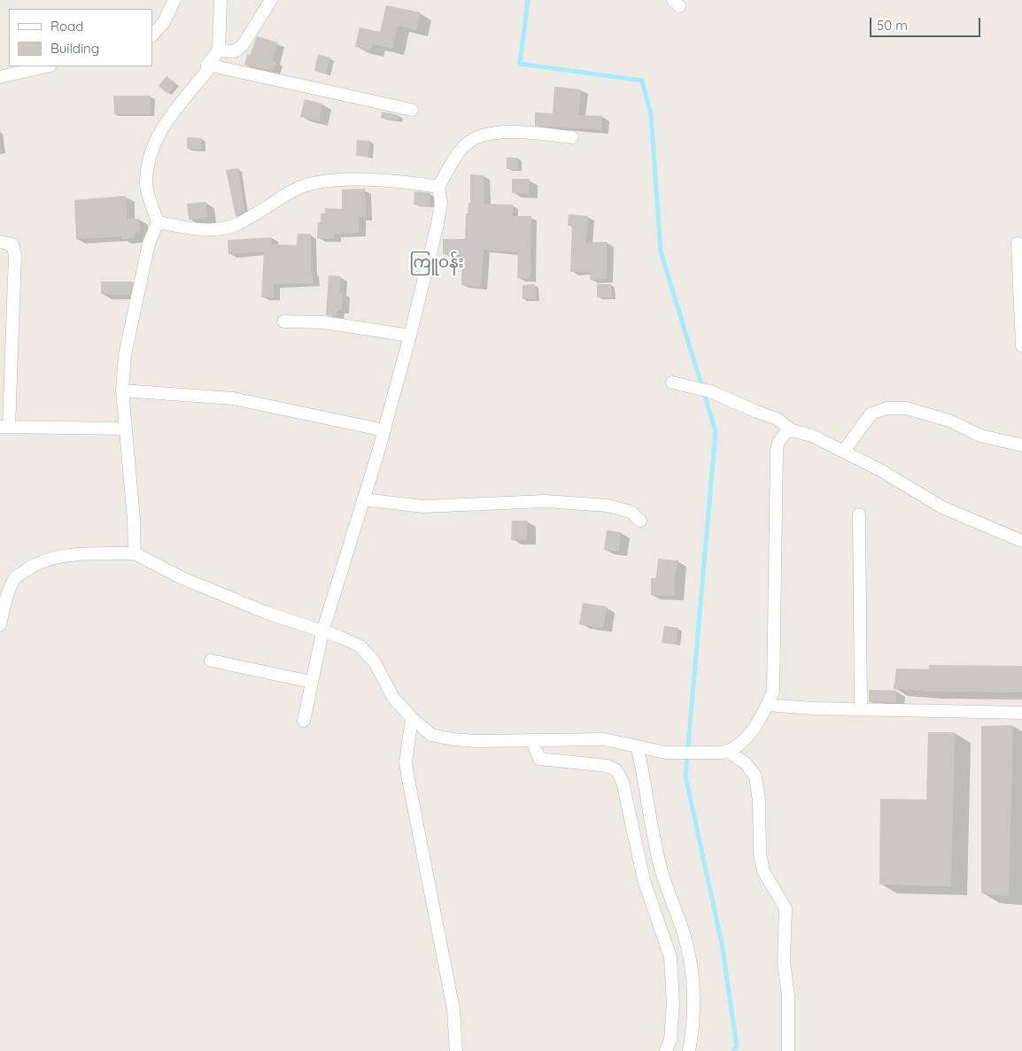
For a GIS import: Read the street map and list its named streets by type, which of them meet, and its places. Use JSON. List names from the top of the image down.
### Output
{
  "districts": ["ကြူဝန်း"],
  "legend": ["Road", "Building"],
  "scale_bar": "50 m"
}
